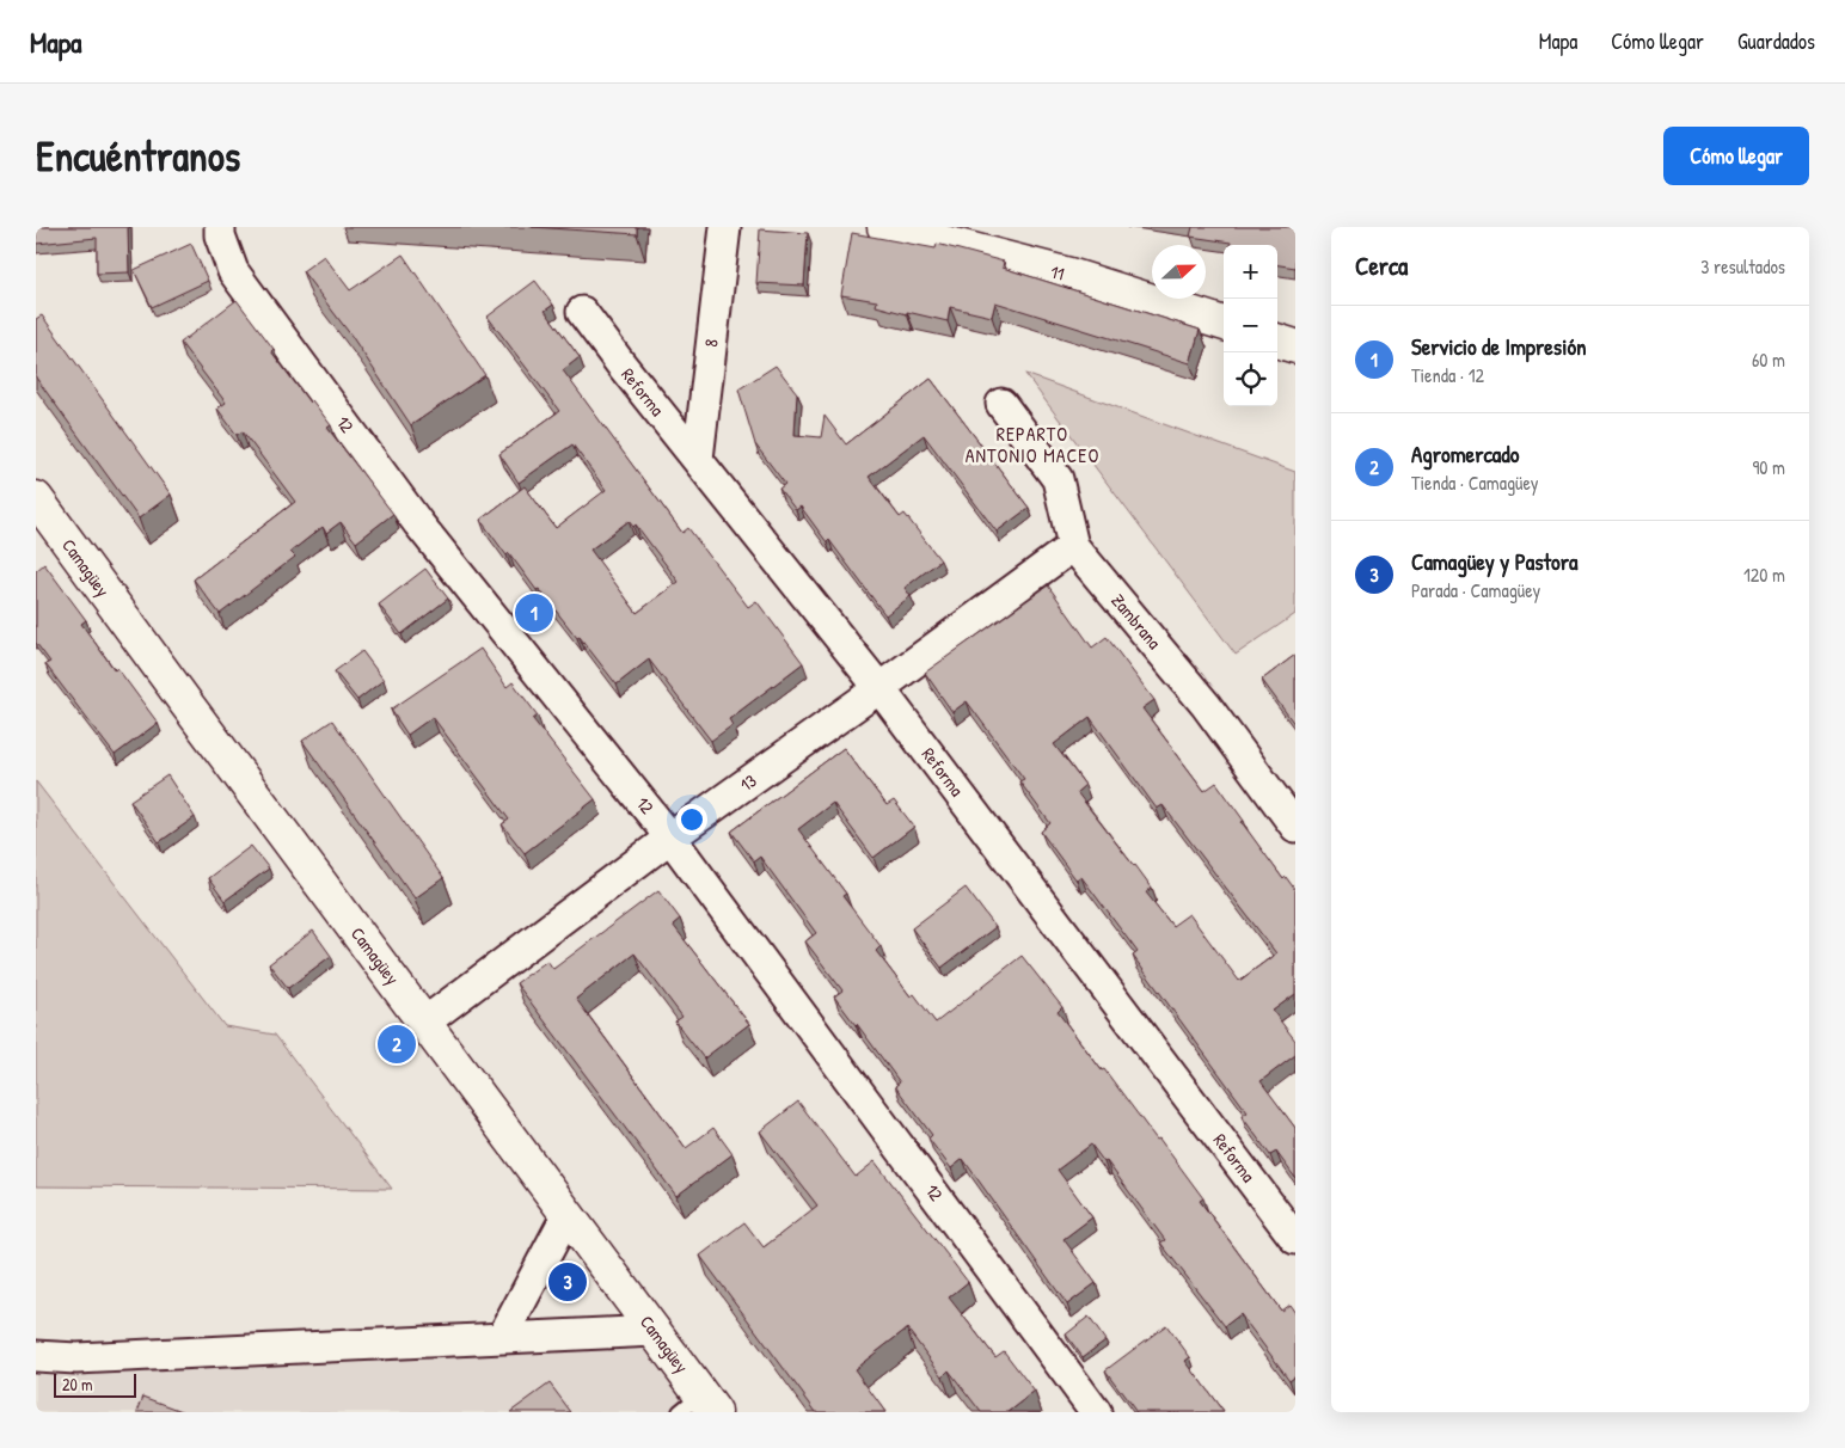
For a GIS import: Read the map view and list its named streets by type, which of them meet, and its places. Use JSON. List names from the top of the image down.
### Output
{
  "streets": {
    "main road": ["11", "Camagüey"],
    "street": [
      "8",
      "Reforma",
      "12",
      "Zambrana",
      "13"
    ]
  },
  "crossings": [
    ["8", "Reforma"],
    ["Reforma", "13"],
    ["12", "13"],
    ["Camagüey", "13"],
    ["Zambrana", "13"]
  ],
  "districts": ["REPARTO ANTONIO MACEO"],
  "scale_bar": "20 m",
  "north": "right",
  "page": {
    "header": "Mapa",
    "nav": ["Mapa", "Cómo llegar", "Guardados"],
    "buttons": "Cómo llegar",
    "title": "Encuéntranos",
    "heading": ["Cerca", "3 resultados"],
    "map_buttons": ["+", "−"],
    "list": [
      {
        "mark": "1",
        "name": "Servicio de Impresión",
        "note": "Tienda · 12",
        "value": "60 m"
      },
      {
        "mark": "2",
        "name": "Agromercado",
        "note": "Tienda · Camagüey",
        "value": "90 m"
      },
      {
        "mark": "3",
        "name": "Camagüey y Pastora",
        "note": "Parada · Camagüey",
        "value": "120 m"
      }
    ],
    "pins": ["1", "2", "3"],
    "scale": "20 m"
  }
}
